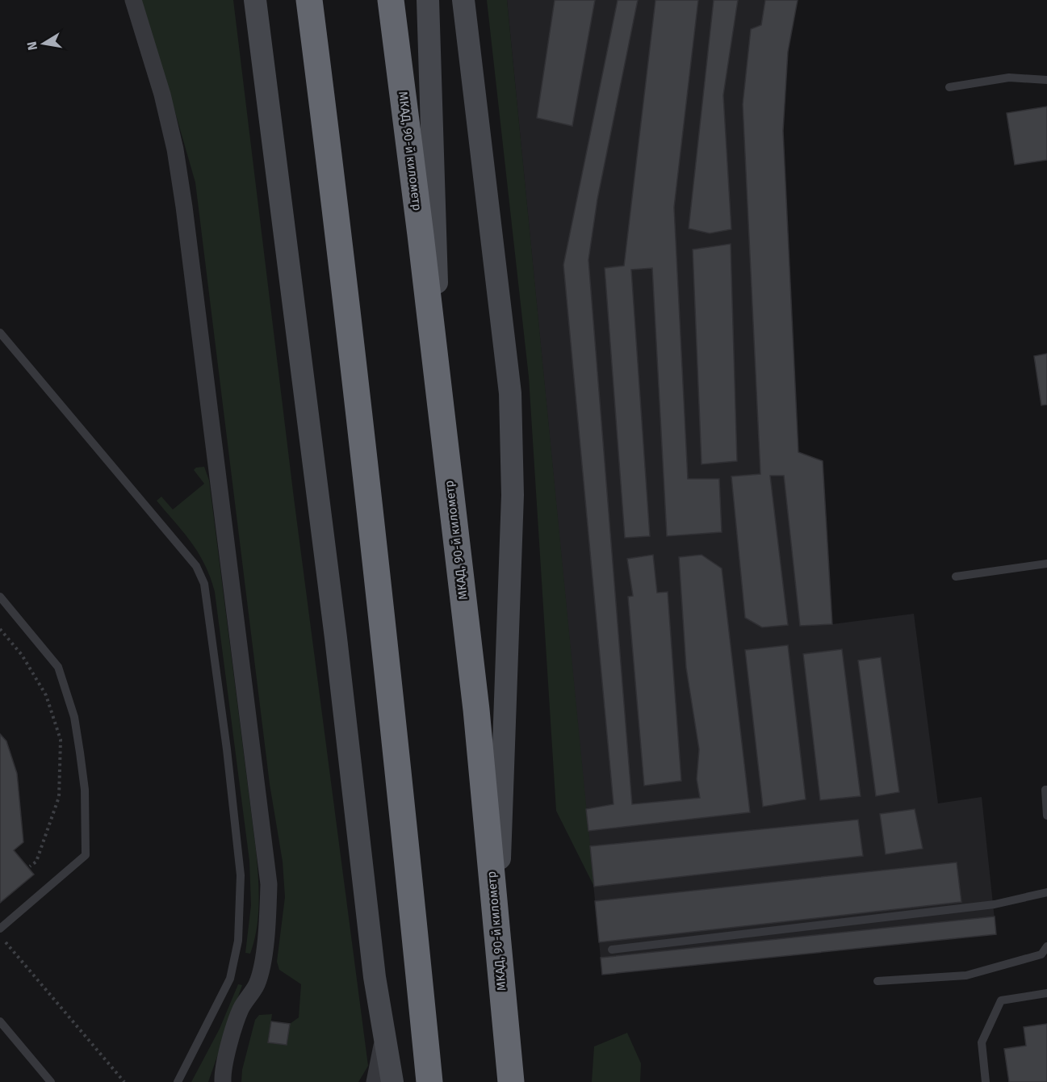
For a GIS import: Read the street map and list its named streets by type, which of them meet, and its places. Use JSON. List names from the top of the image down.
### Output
{
  "streets": {
    "highway": ["МКАД, 90-й километр"]
  },
  "north": "left"
}
